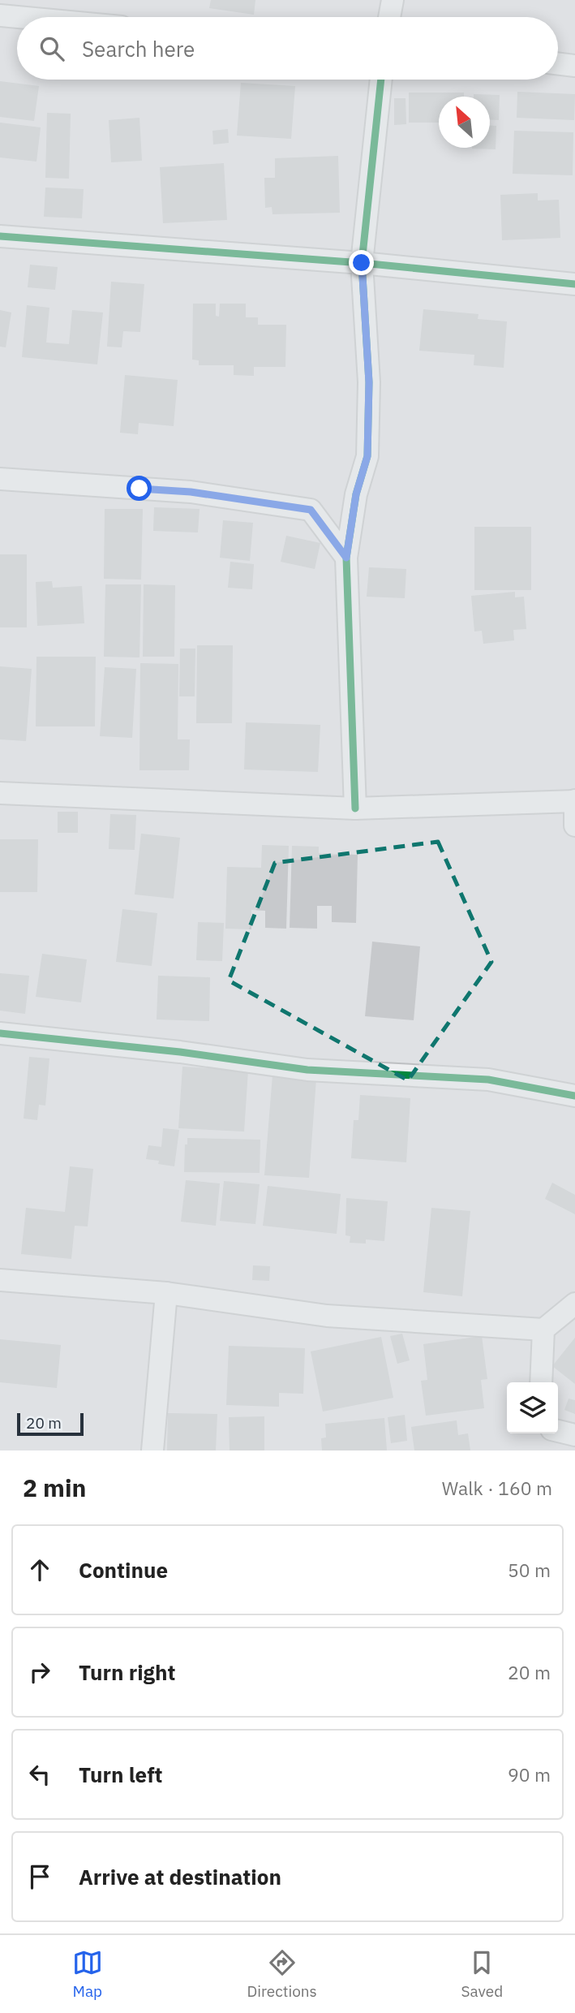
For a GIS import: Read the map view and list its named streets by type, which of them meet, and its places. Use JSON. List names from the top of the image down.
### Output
{
  "scale_bar": "20 m",
  "north": "top left",
  "page": {
    "search": "Search here",
    "scale": "20 m",
    "heading": ["2 min", "Walk · 160 m"],
    "list": [
      ["Continue", "50 m"],
      ["Turn right", "20 m"],
      ["Turn left", "90 m"],
      "Arrive at destination"
    ],
    "nav": ["Map", "Directions", "Saved"]
  }
}
